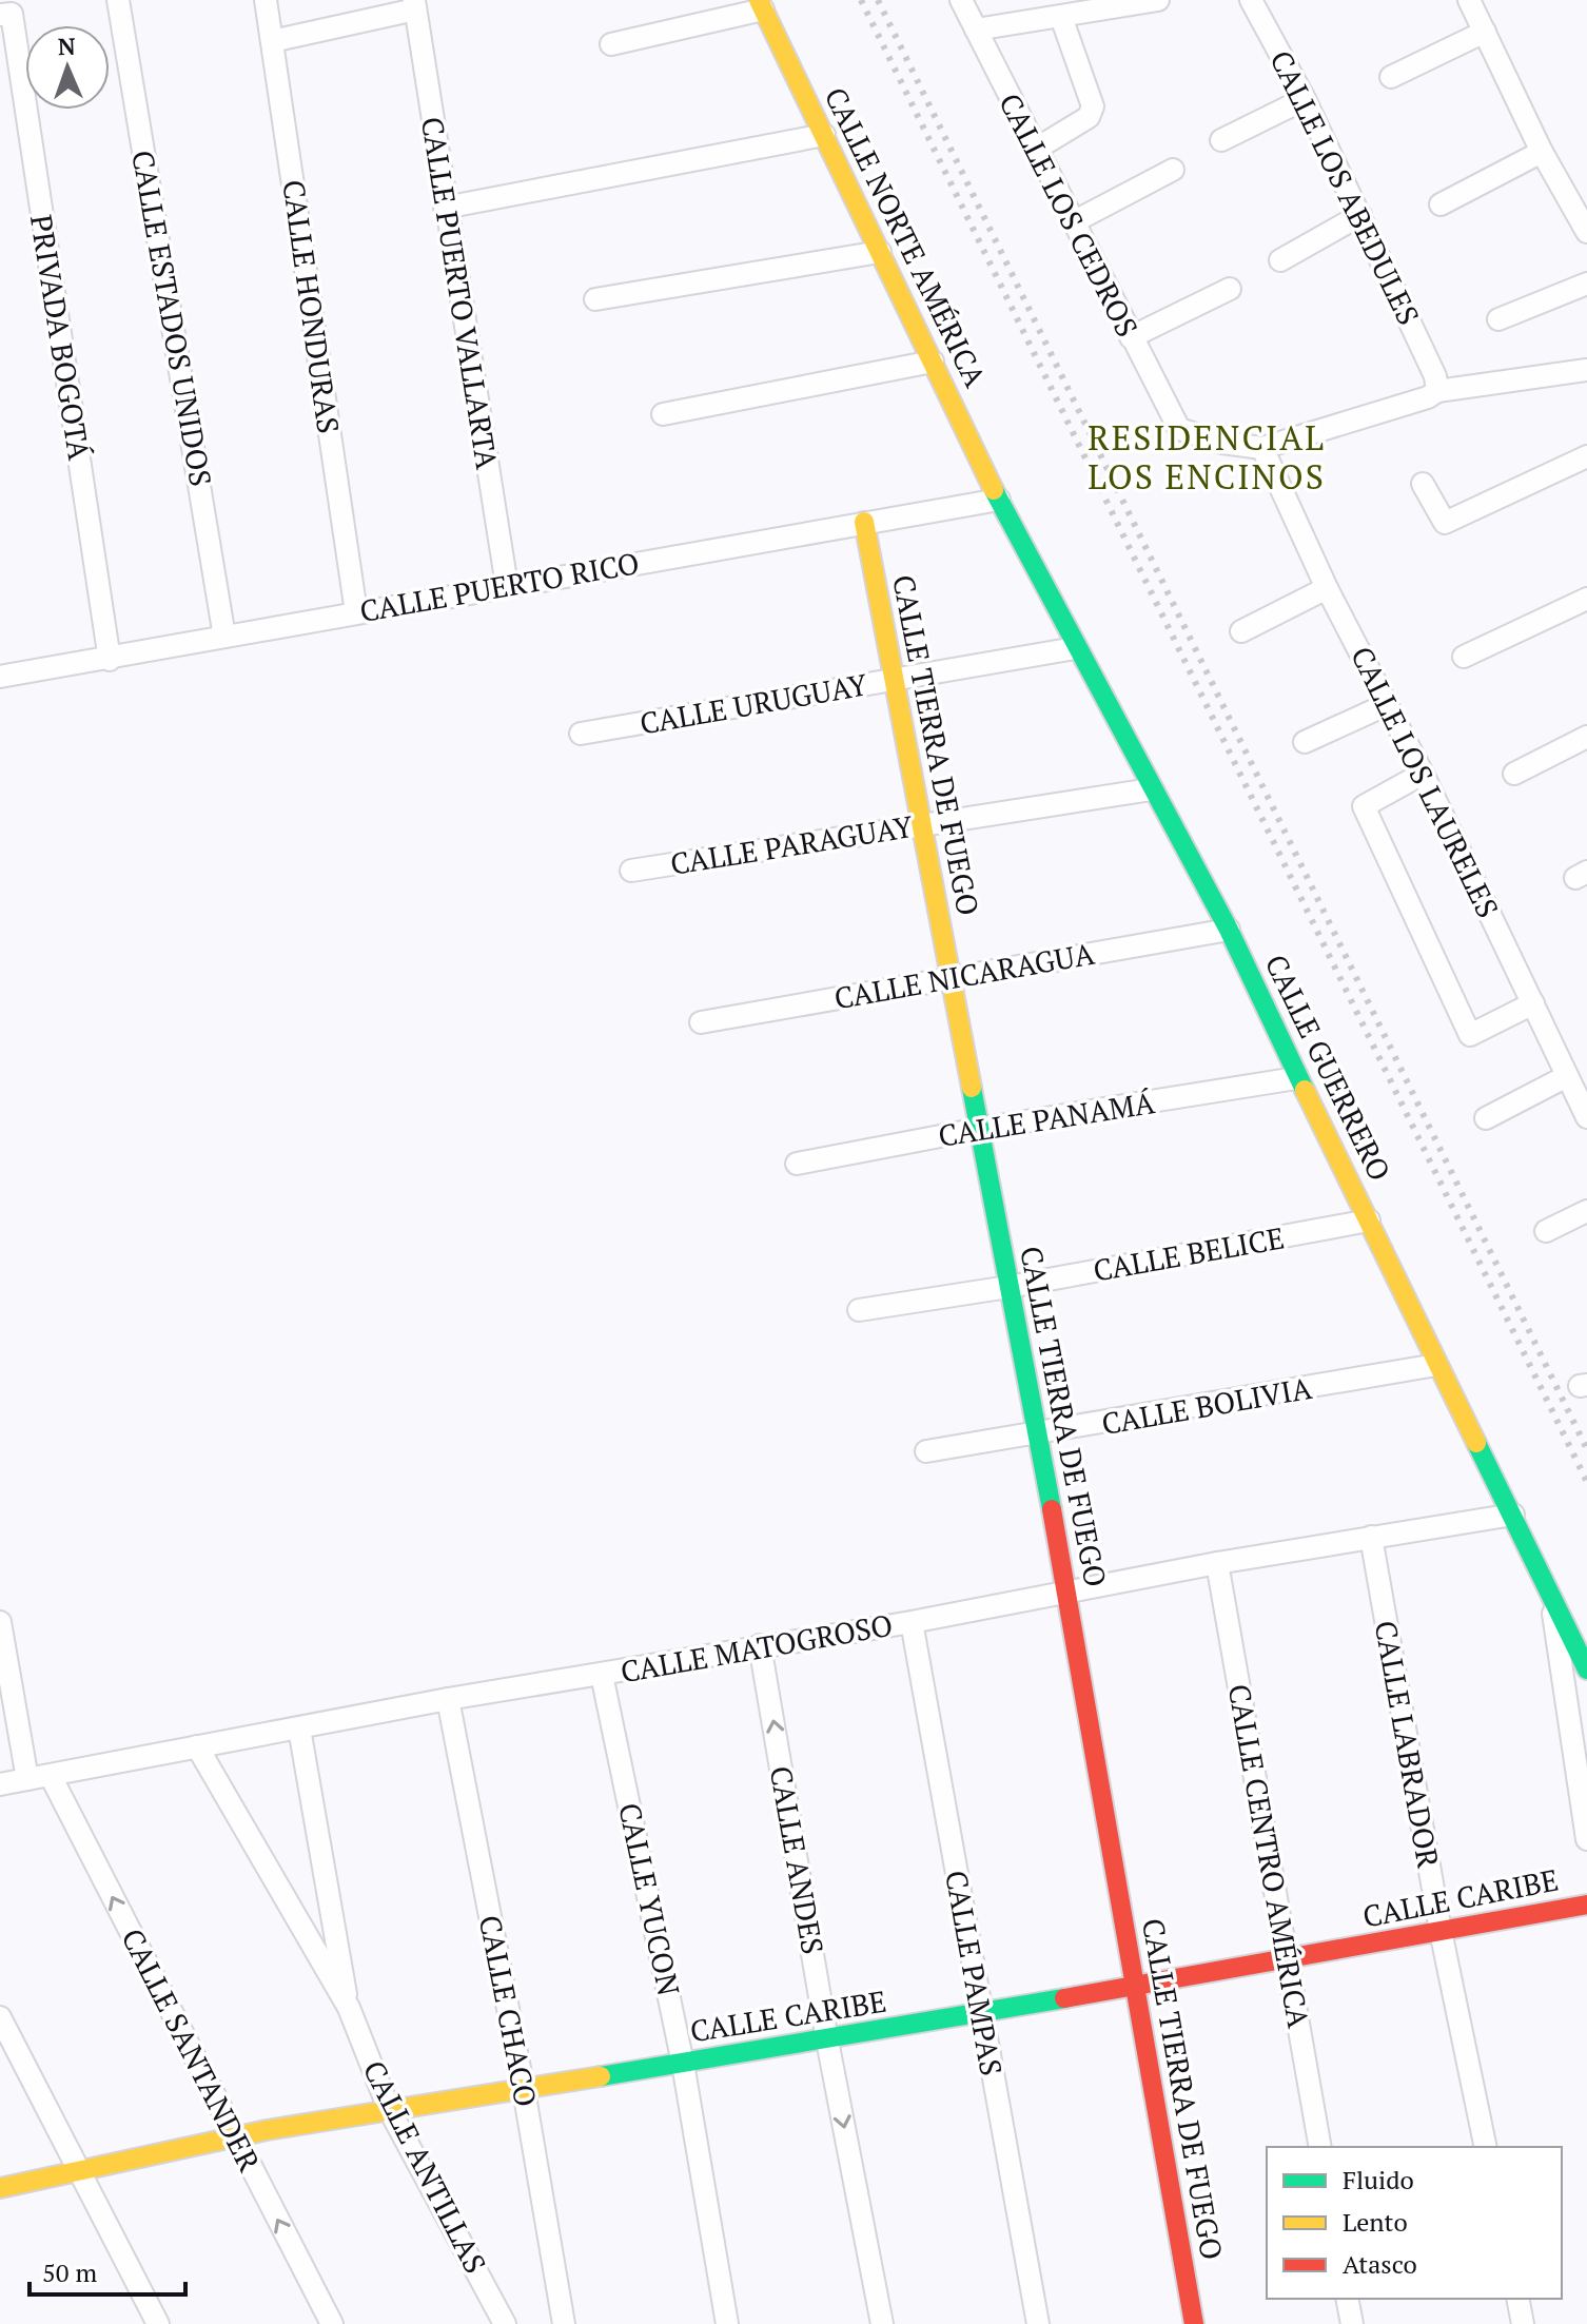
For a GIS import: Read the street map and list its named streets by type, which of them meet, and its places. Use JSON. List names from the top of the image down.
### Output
{
  "streets": {
    "street": [
      "CALLE LOS ABEDULES",
      "CALLE LOS CEDROS",
      "CALLE NORTE AMÉRICA",
      "CALLE PUERTO VALLARTA",
      "CALLE HONDURAS",
      "CALLE ESTADOS UNIDOS",
      "PRIVADA BOGOTÁ",
      "CALLE PUERTO RICO",
      "CALLE URUGUAY",
      "CALLE TIERRA DE FUEGO",
      "CALLE LOS LAURELES",
      "CALLE PARAGUAY",
      "CALLE NICARAGUA",
      "CALLE GUERRERO",
      "CALLE PANAMÁ",
      "CALLE BELICE",
      "CALLE BOLIVIA",
      "CALLE MATOGROSO",
      "CALLE LABRADOR",
      "CALLE CENTRO AMÉRICA",
      "CALLE ANDES",
      "CALLE CARIBE",
      "CALLE YUCON",
      "CALLE PAMPAS",
      "CALLE CHACO",
      "CALLE SANTANDER",
      "CALLE ANTILLAS"
    ]
  },
  "crossings": [
    ["CALLE LOS CEDROS", "CALLE LOS LAURELES"],
    ["CALLE NORTE AMÉRICA", "CALLE PUERTO RICO"],
    ["CALLE NORTE AMÉRICA", "CALLE GUERRERO"],
    ["CALLE PUERTO VALLARTA", "CALLE PUERTO RICO"],
    ["CALLE HONDURAS", "CALLE PUERTO RICO"],
    ["CALLE ESTADOS UNIDOS", "CALLE PUERTO RICO"],
    ["PRIVADA BOGOTÁ", "CALLE PUERTO RICO"],
    ["CALLE PUERTO RICO", "CALLE TIERRA DE FUEGO"],
    ["CALLE PUERTO RICO", "CALLE GUERRERO"],
    ["CALLE URUGUAY", "CALLE TIERRA DE FUEGO"],
    ["CALLE URUGUAY", "CALLE GUERRERO"],
    ["CALLE TIERRA DE FUEGO", "CALLE PARAGUAY"],
    ["CALLE TIERRA DE FUEGO", "CALLE NICARAGUA"],
    ["CALLE TIERRA DE FUEGO", "CALLE PANAMÁ"],
    ["CALLE TIERRA DE FUEGO", "CALLE BELICE"],
    ["CALLE TIERRA DE FUEGO", "CALLE BOLIVIA"],
    ["CALLE TIERRA DE FUEGO", "CALLE MATOGROSO"],
    ["CALLE TIERRA DE FUEGO", "CALLE CARIBE"],
    ["CALLE PARAGUAY", "CALLE GUERRERO"],
    ["CALLE NICARAGUA", "CALLE GUERRERO"],
    ["CALLE GUERRERO", "CALLE PANAMÁ"],
    ["CALLE GUERRERO", "CALLE BELICE"],
    ["CALLE GUERRERO", "CALLE BOLIVIA"],
    ["CALLE GUERRERO", "CALLE MATOGROSO"],
    ["CALLE MATOGROSO", "CALLE LABRADOR"],
    ["CALLE MATOGROSO", "CALLE CENTRO AMÉRICA"],
    ["CALLE MATOGROSO", "CALLE ANDES"],
    ["CALLE MATOGROSO", "CALLE YUCON"],
    ["CALLE MATOGROSO", "CALLE PAMPAS"],
    ["CALLE MATOGROSO", "CALLE CHACO"],
    ["CALLE MATOGROSO", "CALLE SANTANDER"],
    ["CALLE MATOGROSO", "CALLE ANTILLAS"],
    ["CALLE LABRADOR", "CALLE CARIBE"],
    ["CALLE CENTRO AMÉRICA", "CALLE CARIBE"],
    ["CALLE ANDES", "CALLE CARIBE"],
    ["CALLE CARIBE", "CALLE YUCON"],
    ["CALLE CARIBE", "CALLE PAMPAS"],
    ["CALLE CARIBE", "CALLE CHACO"],
    ["CALLE CARIBE", "CALLE SANTANDER"],
    ["CALLE CARIBE", "CALLE ANTILLAS"]
  ],
  "districts": ["RESIDENCIAL LOS ENCINOS"],
  "legend": ["Fluido", "Lento", "Atasco"],
  "scale_bar": "50 m",
  "north": "top"
}
